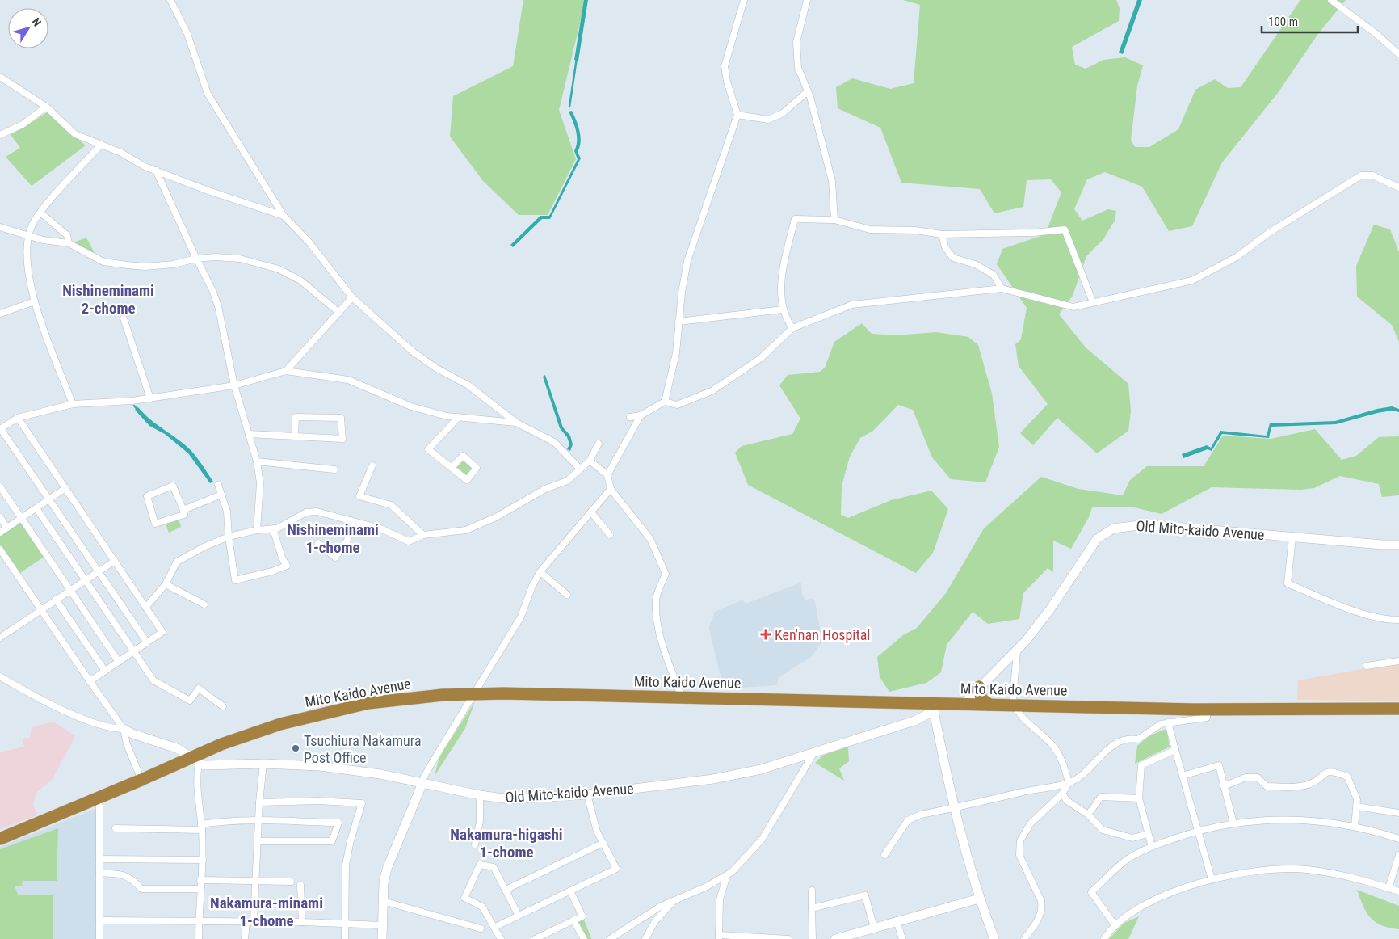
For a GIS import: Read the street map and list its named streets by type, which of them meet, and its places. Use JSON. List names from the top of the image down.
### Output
{
  "streets": {
    "highway": ["Mito Kaido Avenue"],
    "street": ["Old Mito-kaido Avenue"]
  },
  "crossings": [
    ["Old Mito-kaido Avenue", "Mito Kaido Avenue"]
  ],
  "districts": [
    "Nishineminami 2-chome",
    "Nishineminami 1-chome",
    "Nakamura-higashi 1-chome",
    "Nakamura-minami 1-chome"
  ],
  "places": {
    "health": ["Ken'nan Hospital"],
    "other": ["Tsuchiura Nakamura Post Office"]
  },
  "scale_bar": "100 m",
  "north": "top right"
}
